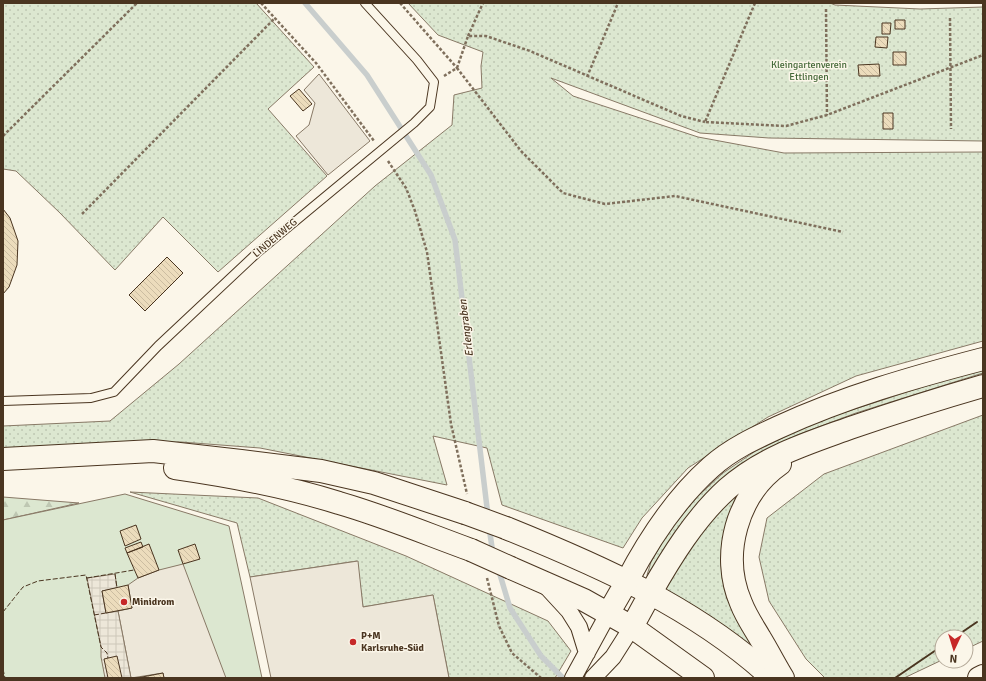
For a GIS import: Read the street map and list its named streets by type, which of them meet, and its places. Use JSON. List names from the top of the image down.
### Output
{
  "streets": {
    "lane": ["LINDENWEG"]
  },
  "water": ["Erlengraben"],
  "parks": ["Kleingartenverein Ettlingen"],
  "places": ["Minidrom", "P+M Karlsruhe-Süd"],
  "north": "bottom"
}
